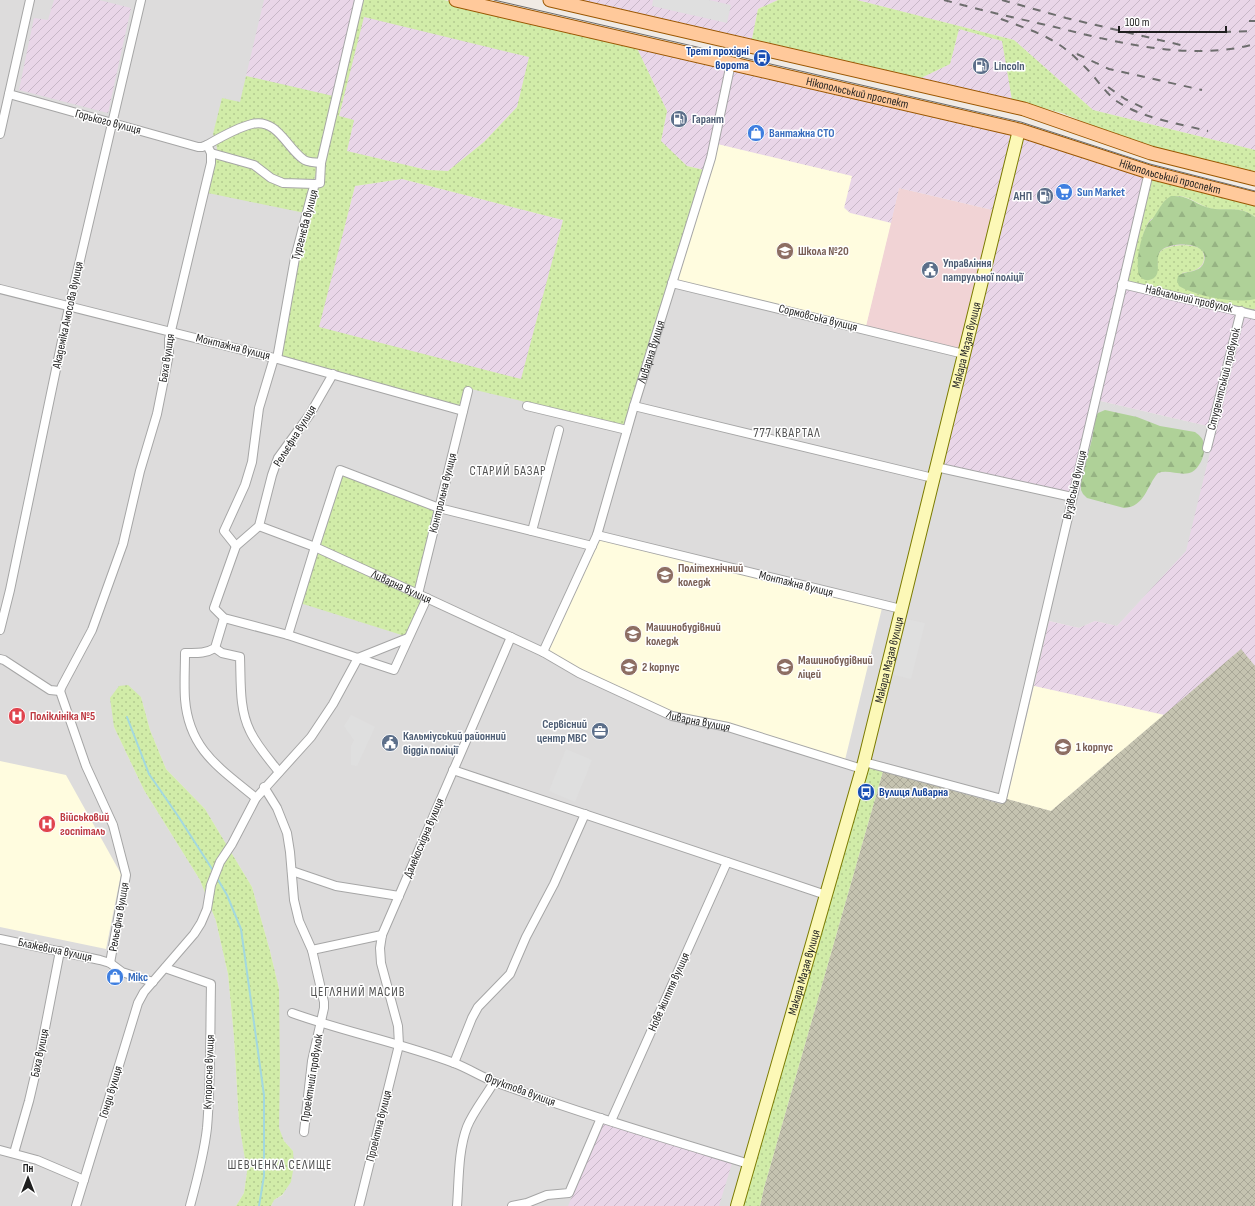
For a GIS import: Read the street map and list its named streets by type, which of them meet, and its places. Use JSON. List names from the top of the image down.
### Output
{
  "streets": {
    "main road": ["Нікопольський проспект", "Макара Мазая вулиця", "Ливарна вулиця"],
    "street": [
      "Горького вулиця",
      "Тургенєва вулиця",
      "Навчальний провулок",
      "Академіка Амосова вулиця",
      "Сормовська вулиця",
      "Монтажна вулиця",
      "Баха вулиця",
      "Студентський провулок",
      "Рельєфна вулиця",
      "Вузівська вулиця",
      "Контрольна вулиця",
      "Далекосхідна вулиця",
      "Блажевича вулиця",
      "Нове життя вулиця",
      "Купоросна вулиця",
      "Проектний провулок",
      "Фруктова вулиця",
      "Гонди вулиця",
      "Проектна вулиця"
    ]
  },
  "crossings": [
    ["Нікопольський проспект", "Макара Мазая вулиця"],
    ["Нікопольський проспект", "Ливарна вулиця"],
    ["Нікопольський проспект", "Вузівська вулиця"],
    ["Горького вулиця", "Академіка Амосова вулиця"],
    ["Тургенєва вулиця", "Монтажна вулиця"],
    ["Навчальний провулок", "Студентський провулок"],
    ["Навчальний провулок", "Вузівська вулиця"],
    ["Академіка Амосова вулиця", "Монтажна вулиця"],
    ["Сормовська вулиця", "Макара Мазая вулиця"],
    ["Сормовська вулиця", "Ливарна вулиця"],
    ["Макара Мазая вулиця", "Монтажна вулиця"],
    ["Макара Мазая вулиця", "Ливарна вулиця"],
    ["Макара Мазая вулиця", "Фруктова вулиця"],
    ["Монтажна вулиця", "Ливарна вулиця"],
    ["Монтажна вулиця", "Баха вулиця"],
    ["Монтажна вулиця", "Рельєфна вулиця"],
    ["Монтажна вулиця", "Контрольна вулиця"],
    ["Ливарна вулиця", "Рельєфна вулиця"],
    ["Ливарна вулиця", "Вузівська вулиця"],
    ["Ливарна вулиця", "Контрольна вулиця"],
    ["Ливарна вулиця", "Далекосхідна вулиця"],
    ["Баха вулиця", "Рельєфна вулиця"],
    ["Баха вулиця", "Блажевича вулиця"],
    ["Рельєфна вулиця", "Блажевича вулиця"],
    ["Далекосхідна вулиця", "Фруктова вулиця"],
    ["Далекосхідна вулиця", "Проектна вулиця"],
    ["Блажевича вулиця", "Гонди вулиця"],
    ["Нове життя вулиця", "Фруктова вулиця"],
    ["Проектний провулок", "Фруктова вулиця"],
    ["Фруктова вулиця", "Проектна вулиця"]
  ],
  "districts": [
    "777 КВАРТАЛ",
    "СТАРИЙ БАЗАР",
    "ЦЕГЛЯНИЙ МАСИВ",
    "ШЕВЧЕНКА СЕЛИЩЕ"
  ],
  "places": {
    "bus stop": ["Треті прохідні ворота", "Вулиця Ливарна"],
    "fuel station": ["Lincoln", "Гарант", "АНП"],
    "shop": ["Вантажна СТО", "Мікс"],
    "supermarket": ["Sun Market"],
    "school or university": [
      "Школа №20",
      "Політехнічний коледж",
      "Машинобудівний коледж",
      "2 корпус",
      "Машинобудівний ліцей",
      "1 корпус"
    ],
    "public building": ["Управління патрульної поліції", "Кальміуський районний відділ поліції"],
    "hospital": ["Поліклініка №5", "Військовий госпіталь"],
    "office": ["Сервісний центр МВС"]
  },
  "scale_bar": "100 m",
  "north": "top"
}
